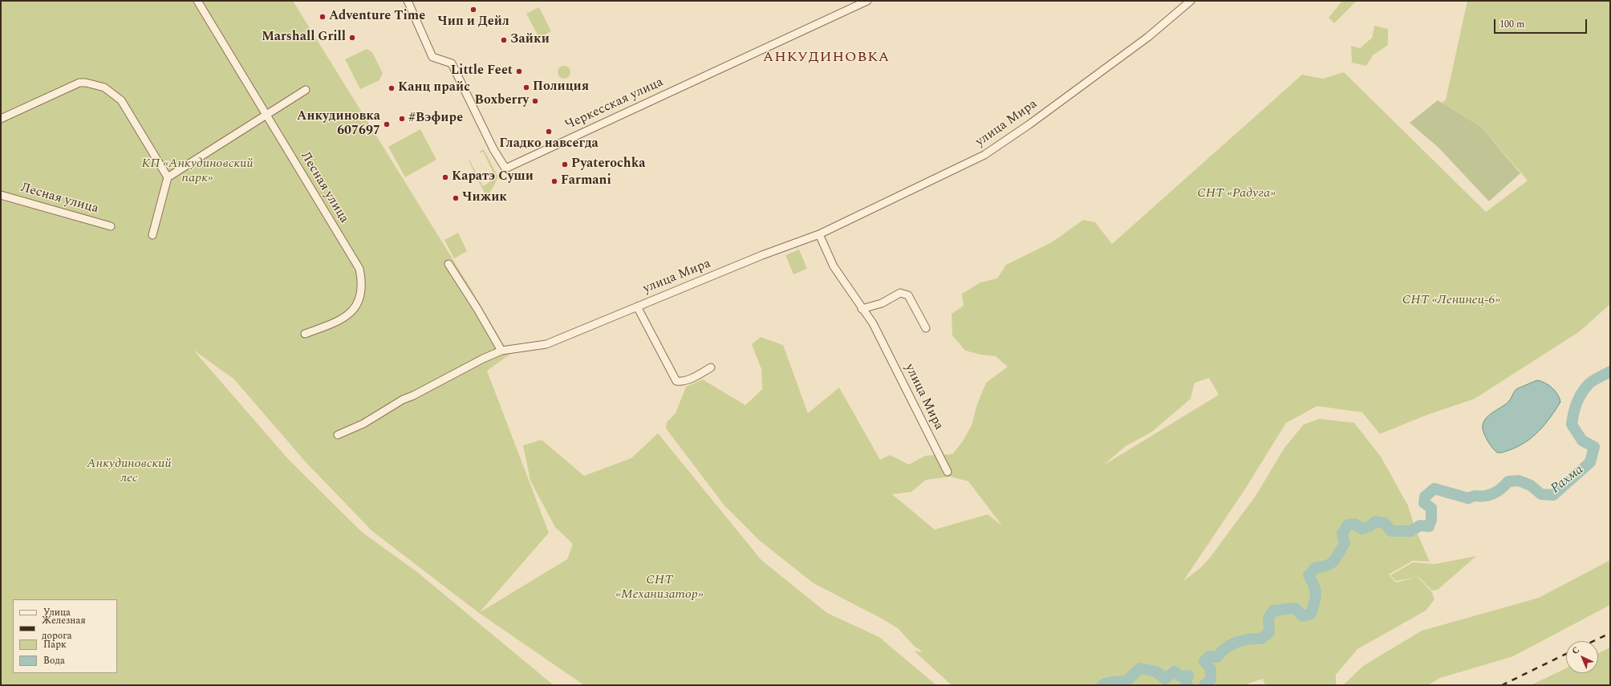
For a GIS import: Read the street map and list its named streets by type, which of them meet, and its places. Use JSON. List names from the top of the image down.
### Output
{
  "streets": {
    "street": ["Черкесская улица", "улица Мира", "Лесная улица"]
  },
  "districts": ["АНКУДИНОВКА"],
  "water": ["Рахма"],
  "parks": [
    "КП «Анкудиновский парк»",
    "СНТ «Радуга»",
    "СНТ «Ленинец-6»",
    "Анкудиновский лес",
    "СНТ «Механизатор»"
  ],
  "places": [
    "Чип и Дейл",
    "Adventure Time",
    "Marshall Grill",
    "Зайки",
    "Little Feet",
    "Полиция",
    "Канц прайс",
    "Boxberry",
    "#Вэфире",
    "Анкудиновка 607697",
    "Гладко навсегда",
    "Pyaterochka",
    "Каратэ Суши",
    "Farmani",
    "Чижик"
  ],
  "legend": [
    "Улица",
    "Железная дорога",
    "Парк",
    "Вода"
  ],
  "scale_bar": "100 m",
  "north": "top left"
}
